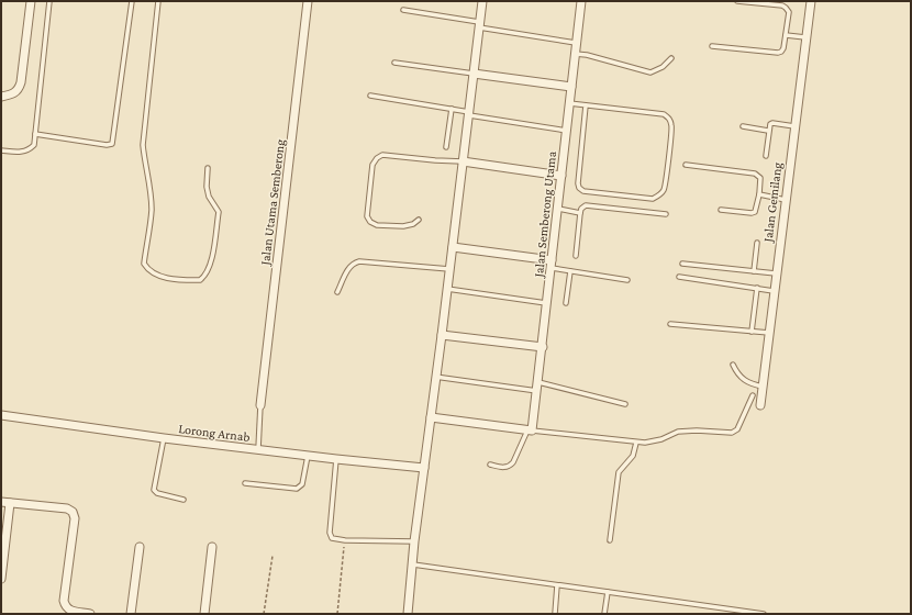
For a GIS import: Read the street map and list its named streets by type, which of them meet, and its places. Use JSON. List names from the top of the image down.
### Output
{
  "streets": {
    "street": [
      "Jalan Utama Semberong",
      "Jalan Gemilang",
      "Jalan Semberong Utama",
      "Lorong Arnab"
    ]
  }
}
